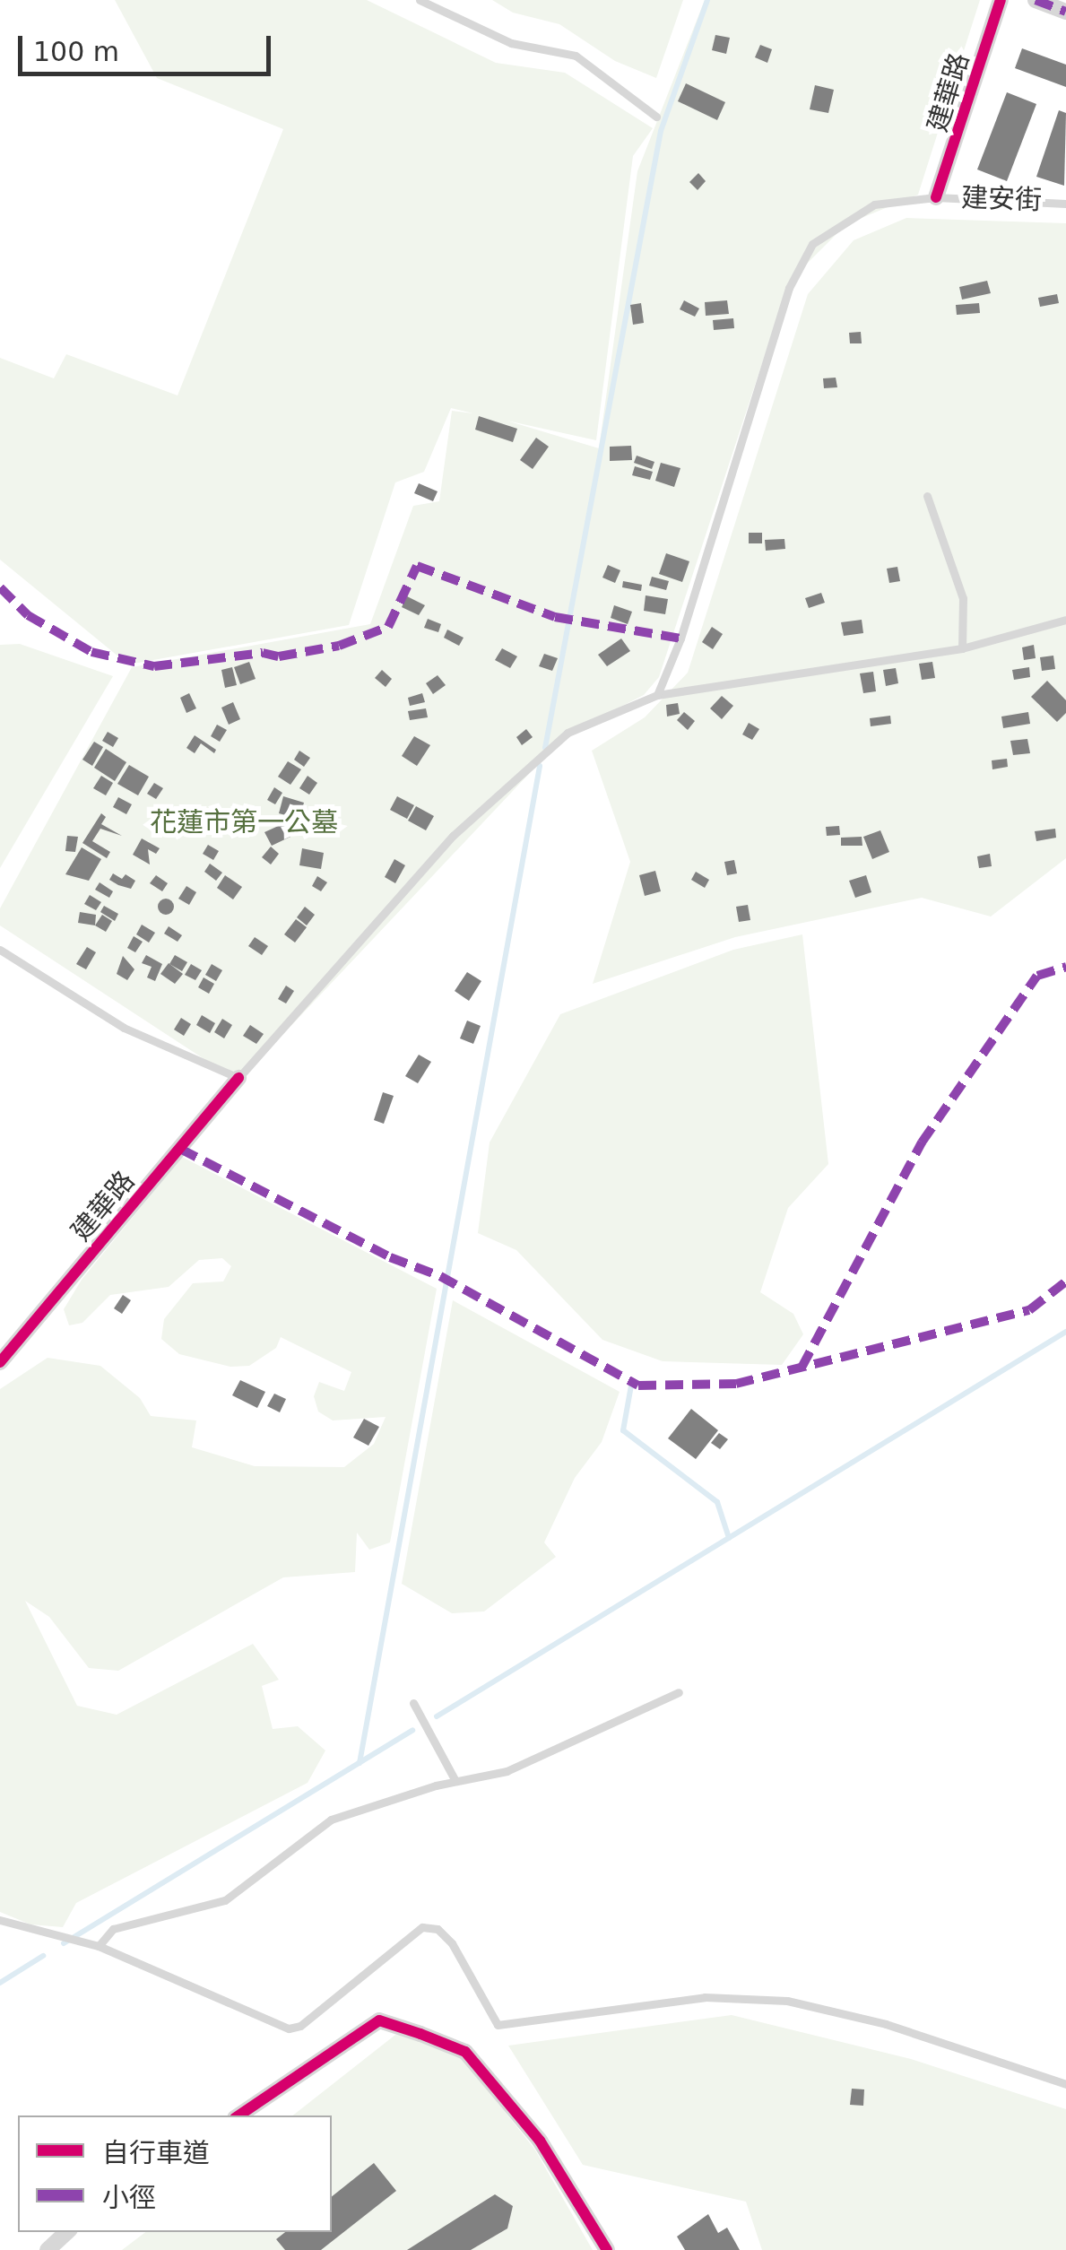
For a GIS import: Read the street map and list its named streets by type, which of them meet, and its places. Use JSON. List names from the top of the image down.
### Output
{
  "streets": {
    "street": ["建華路"],
    "lane": ["建安街"]
  },
  "crossings": [
    ["建華路", "建安街"]
  ],
  "parks": ["花蓮市第一公墓"],
  "legend": ["自行車道", "小徑"],
  "scale_bar": "100 m"
}
